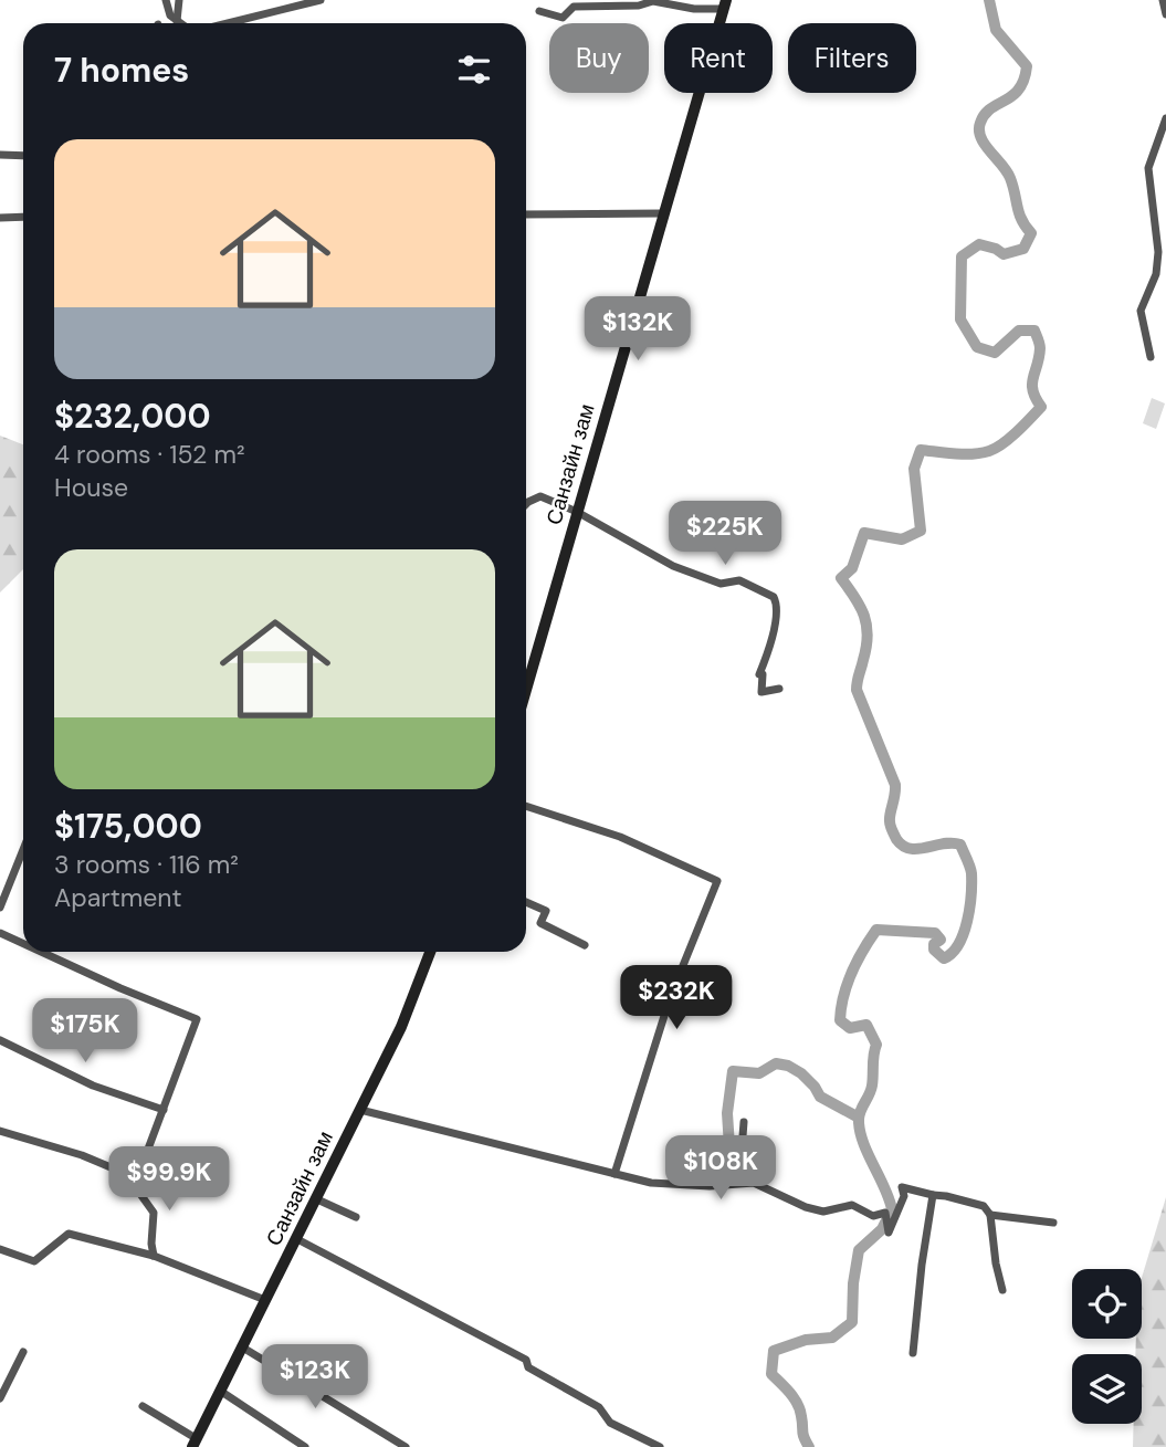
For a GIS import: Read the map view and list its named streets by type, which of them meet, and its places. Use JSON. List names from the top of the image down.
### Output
{
  "streets": {
    "main road": ["Санзайн зам"]
  },
  "page": {
    "chip": ["Buy", "Rent", "Filters"],
    "heading": "7 homes",
    "list": [
      {
        "name": "$232,000",
        "note": "4 rooms · 152 m² · House"
      },
      {
        "name": "$175,000",
        "note": "3 rooms · 116 m² · Apartment"
      }
    ],
    "price": [
      "$132K",
      "$225K",
      "$232K",
      "$175K",
      "$108K",
      "$99.9K",
      "$123K"
    ]
  }
}
